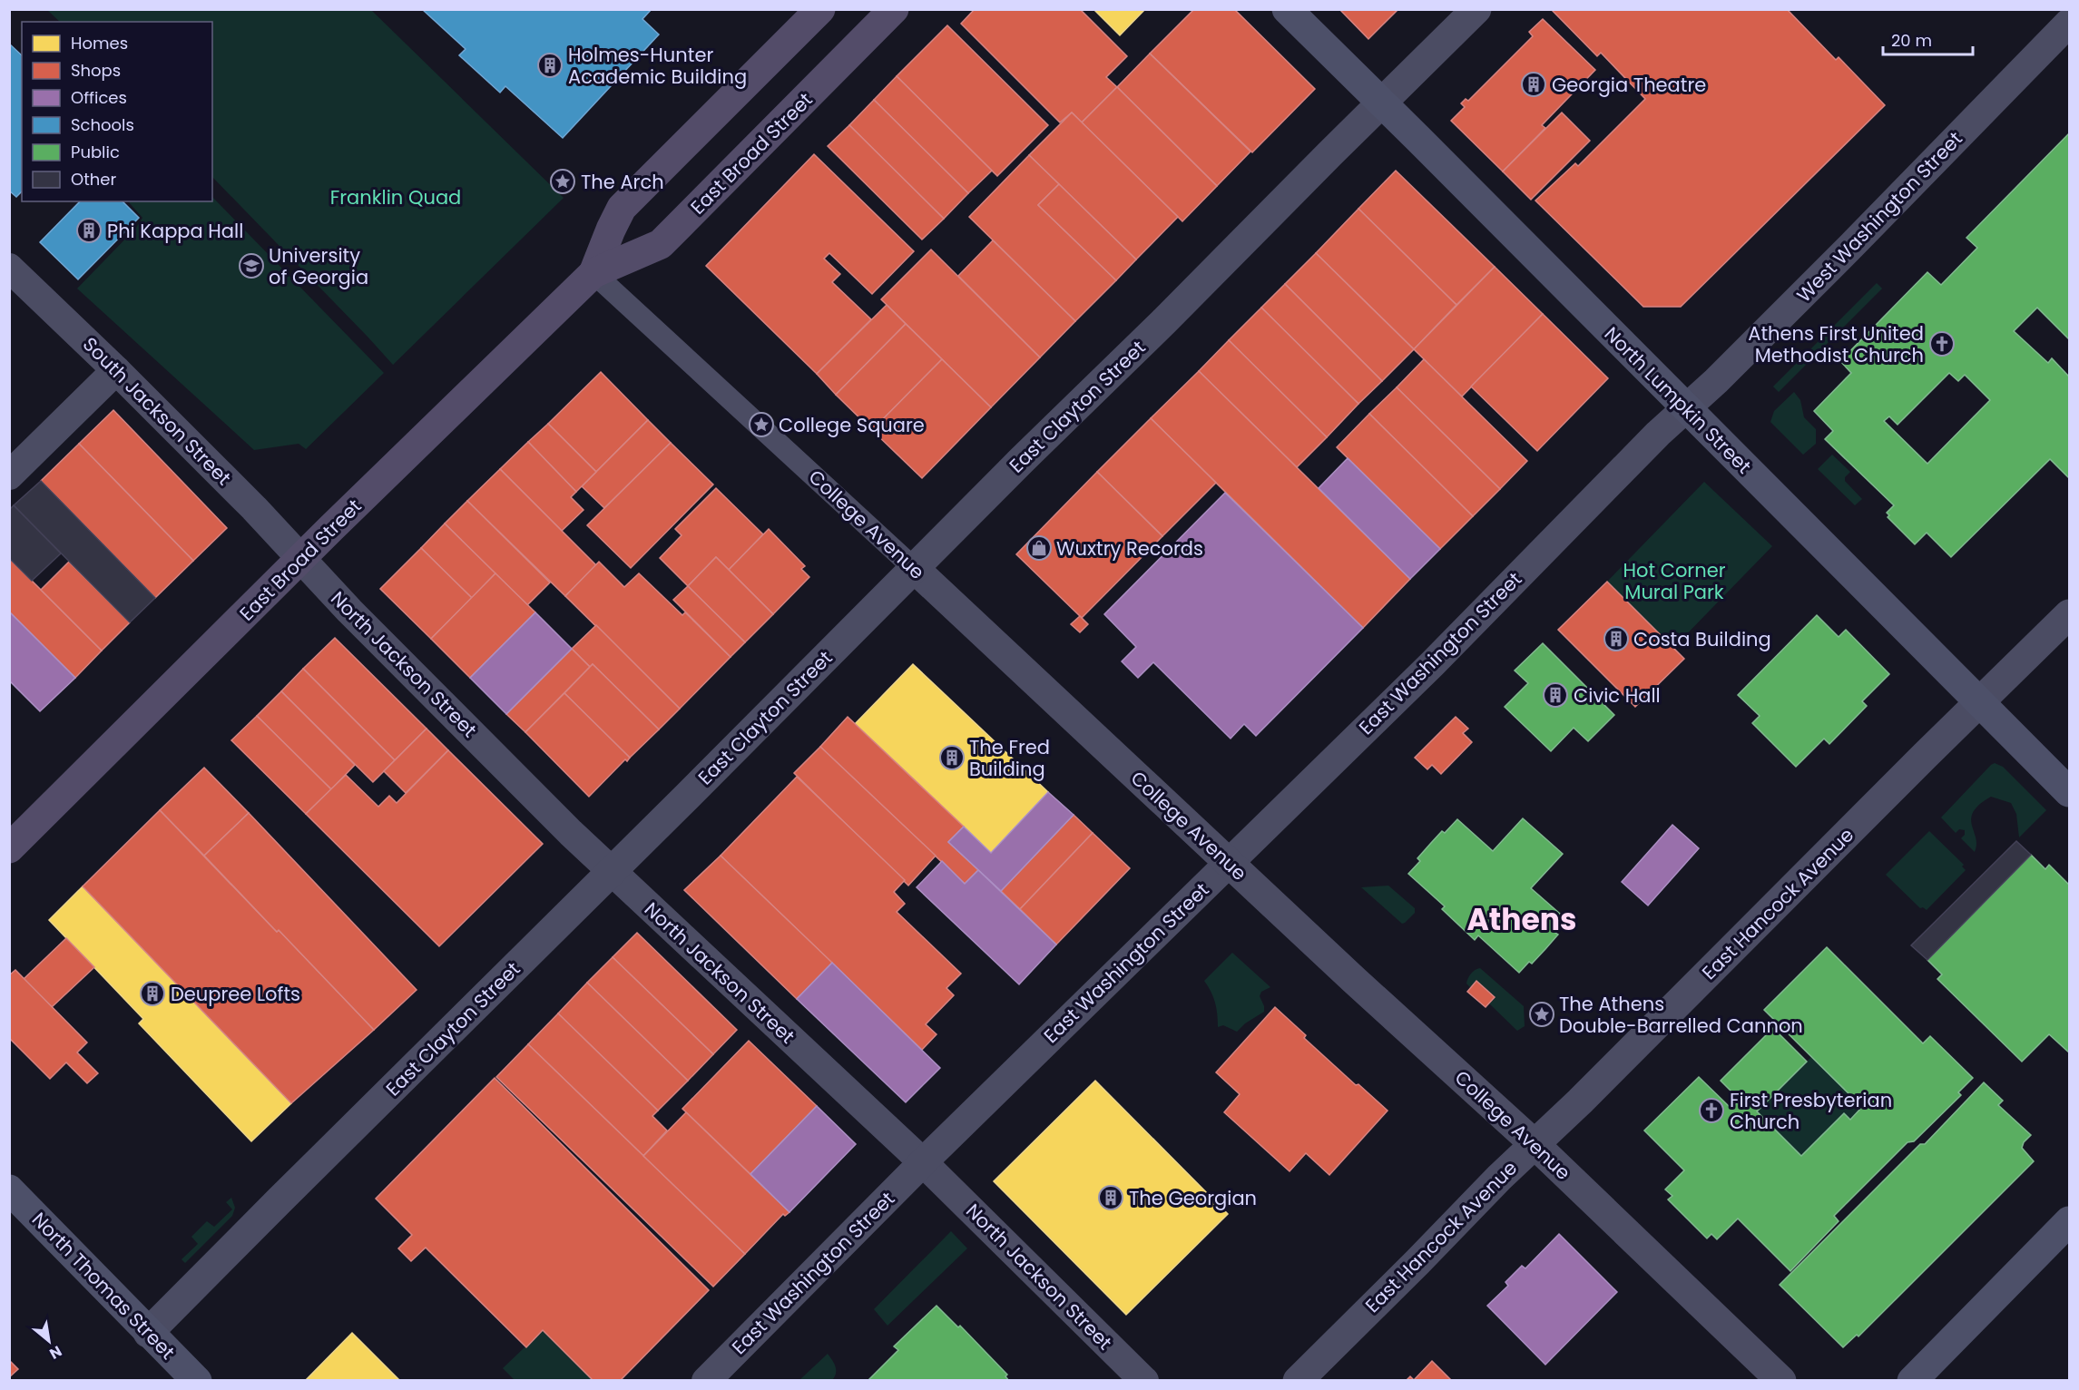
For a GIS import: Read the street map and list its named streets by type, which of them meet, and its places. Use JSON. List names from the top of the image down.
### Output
{
  "streets": {
    "main road": ["East Broad Street", "North Lumpkin Street", "North Thomas Street"],
    "street": [
      "West Washington Street",
      "East Clayton Street",
      "South Jackson Street",
      "College Avenue",
      "East Washington Street",
      "North Jackson Street",
      "East Hancock Avenue"
    ]
  },
  "crossings": [
    ["East Broad Street", "South Jackson Street"],
    ["East Broad Street", "College Avenue"],
    ["East Broad Street", "North Jackson Street"],
    ["West Washington Street", "North Lumpkin Street"],
    ["West Washington Street", "East Washington Street"],
    ["North Lumpkin Street", "East Clayton Street"],
    ["North Lumpkin Street", "East Washington Street"],
    ["North Lumpkin Street", "East Hancock Avenue"],
    ["East Clayton Street", "College Avenue"],
    ["East Clayton Street", "North Jackson Street"],
    ["East Clayton Street", "North Thomas Street"],
    ["South Jackson Street", "North Jackson Street"],
    ["College Avenue", "East Washington Street"],
    ["College Avenue", "East Hancock Avenue"],
    ["East Washington Street", "North Jackson Street"]
  ],
  "districts": ["Athens"],
  "parks": ["Franklin Quad", "Hot Corner Mural Park"],
  "places": {
    "building": [
      "Holmes-Hunter Academic Building",
      "Georgia Theatre",
      "Phi Kappa Hall",
      "Costa Building",
      "Civic Hall",
      "The Fred Building",
      "Deupree Lofts",
      "The Georgian"
    ],
    "place": ["The Arch", "College Square", "The Athens Double-Barrelled Cannon"],
    "school or university": ["University of Georgia"],
    "church": ["Athens First United Methodist Church", "First Presbyterian Church"],
    "shop": ["Wuxtry Records"]
  },
  "legend": [
    "Homes",
    "Shops",
    "Offices",
    "Schools",
    "Public",
    "Other"
  ],
  "scale_bar": "20 m",
  "north": "bottom right"
}
